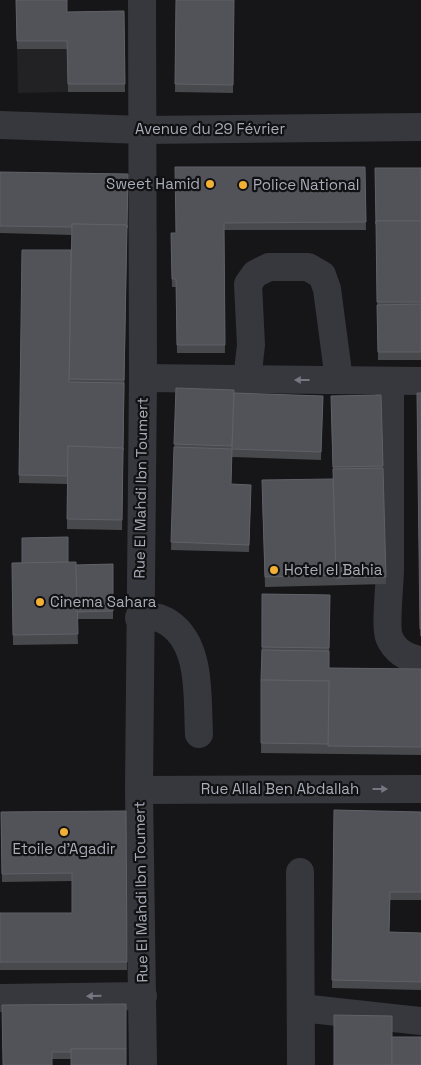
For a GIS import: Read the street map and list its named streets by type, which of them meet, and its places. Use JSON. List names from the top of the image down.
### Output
{
  "streets": {
    "street": ["Avenue du 29 Février", "Rue El Mahdi Ibn Toumert", "Rue Allal Ben Abdallah"]
  },
  "crossings": [
    ["Avenue du 29 Février", "Rue El Mahdi Ibn Toumert"],
    ["Rue El Mahdi Ibn Toumert", "Rue Allal Ben Abdallah"]
  ],
  "places": [
    "Sweet Hamid",
    "Police National",
    "Hotel el Bahia",
    "Cinema Sahara",
    "Etoile d'Agadir"
  ]
}
